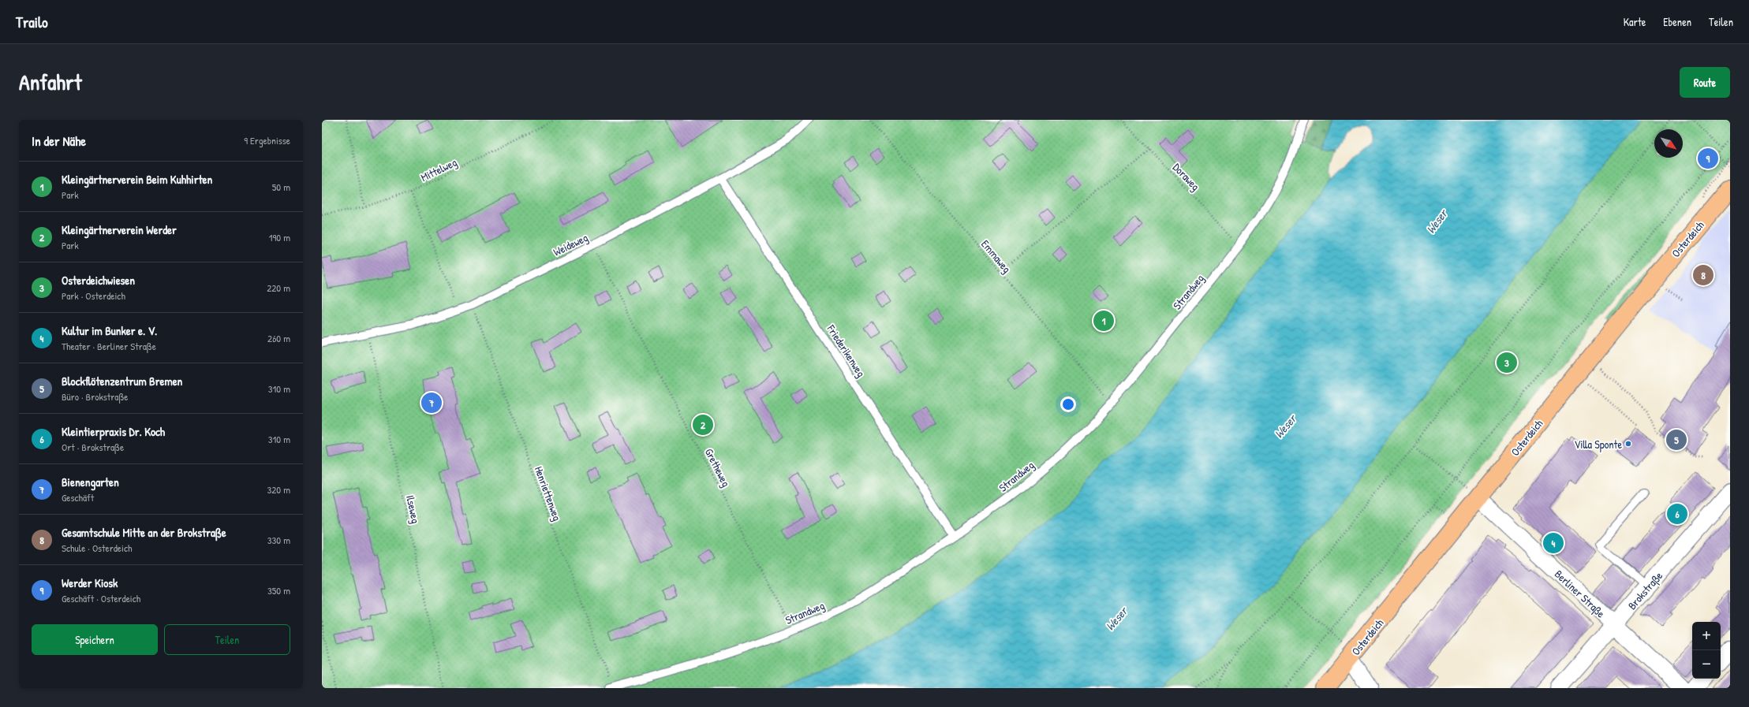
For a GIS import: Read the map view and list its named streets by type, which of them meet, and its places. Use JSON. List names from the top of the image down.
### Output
{
  "streets": {
    "main road": ["Osterdeich"],
    "street": ["Brokstraße", "Berliner Straße"],
    "lane": ["Weideweg", "Strandweg", "Friederikenweg"],
    "path": [
      "Mittelweg",
      "Doraweg",
      "Emmaweg",
      "Gretheweg",
      "Henriettenweg",
      "Ilseweg"
    ]
  },
  "crossings": [
    ["Doraweg", "Strandweg"],
    ["Osterdeich", "Berliner Straße"],
    ["Weideweg", "Friederikenweg"],
    ["Weideweg", "Gretheweg"],
    ["Weideweg", "Henriettenweg"],
    ["Weideweg", "Ilseweg"],
    ["Emmaweg", "Strandweg"],
    ["Strandweg", "Friederikenweg"],
    ["Strandweg", "Gretheweg"],
    ["Strandweg", "Henriettenweg"],
    ["Brokstraße", "Berliner Straße"]
  ],
  "water": ["Weser"],
  "places": ["Villa Sponte"],
  "north": "bottom right",
  "page": {
    "header": "Trailo",
    "nav": ["Karte", "Ebenen", "Teilen"],
    "title": "Anfahrt",
    "buttons": [
      "Route",
      ["Speichern", "Teilen"]
    ],
    "heading": ["In der Nähe", "9 Ergebnisse"],
    "pins": [
      "9",
      "8",
      "1",
      "3",
      "7",
      "2",
      "5",
      "6",
      "4"
    ],
    "list": [
      {
        "mark": "1",
        "name": "Kleingärtnerverein Beim Kuhhirten",
        "note": "Park",
        "value": "50 m"
      },
      {
        "mark": "2",
        "name": "Kleingärtnerverein Werder",
        "note": "Park",
        "value": "190 m"
      },
      {
        "mark": "3",
        "name": "Osterdeichwiesen",
        "note": "Park · Osterdeich",
        "value": "220 m"
      },
      {
        "mark": "4",
        "name": "Kultur im Bunker e. V.",
        "note": "Theater · Berliner Straße",
        "value": "260 m"
      },
      {
        "mark": "5",
        "name": "Blockflötenzentrum Bremen",
        "note": "Büro · Brokstraße",
        "value": "310 m"
      },
      {
        "mark": "6",
        "name": "Kleintierpraxis Dr. Koch",
        "note": "Ort · Brokstraße",
        "value": "310 m"
      },
      {
        "mark": "7",
        "name": "Bienengarten",
        "note": "Geschäft",
        "value": "320 m"
      },
      {
        "mark": "8",
        "name": "Gesamtschule Mitte an der Brokstraße",
        "note": "Schule · Osterdeich",
        "value": "330 m"
      },
      {
        "mark": "9",
        "name": "Werder Kiosk",
        "note": "Geschäft · Osterdeich",
        "value": "350 m"
      }
    ],
    "map_buttons": ["+", "−"]
  }
}
